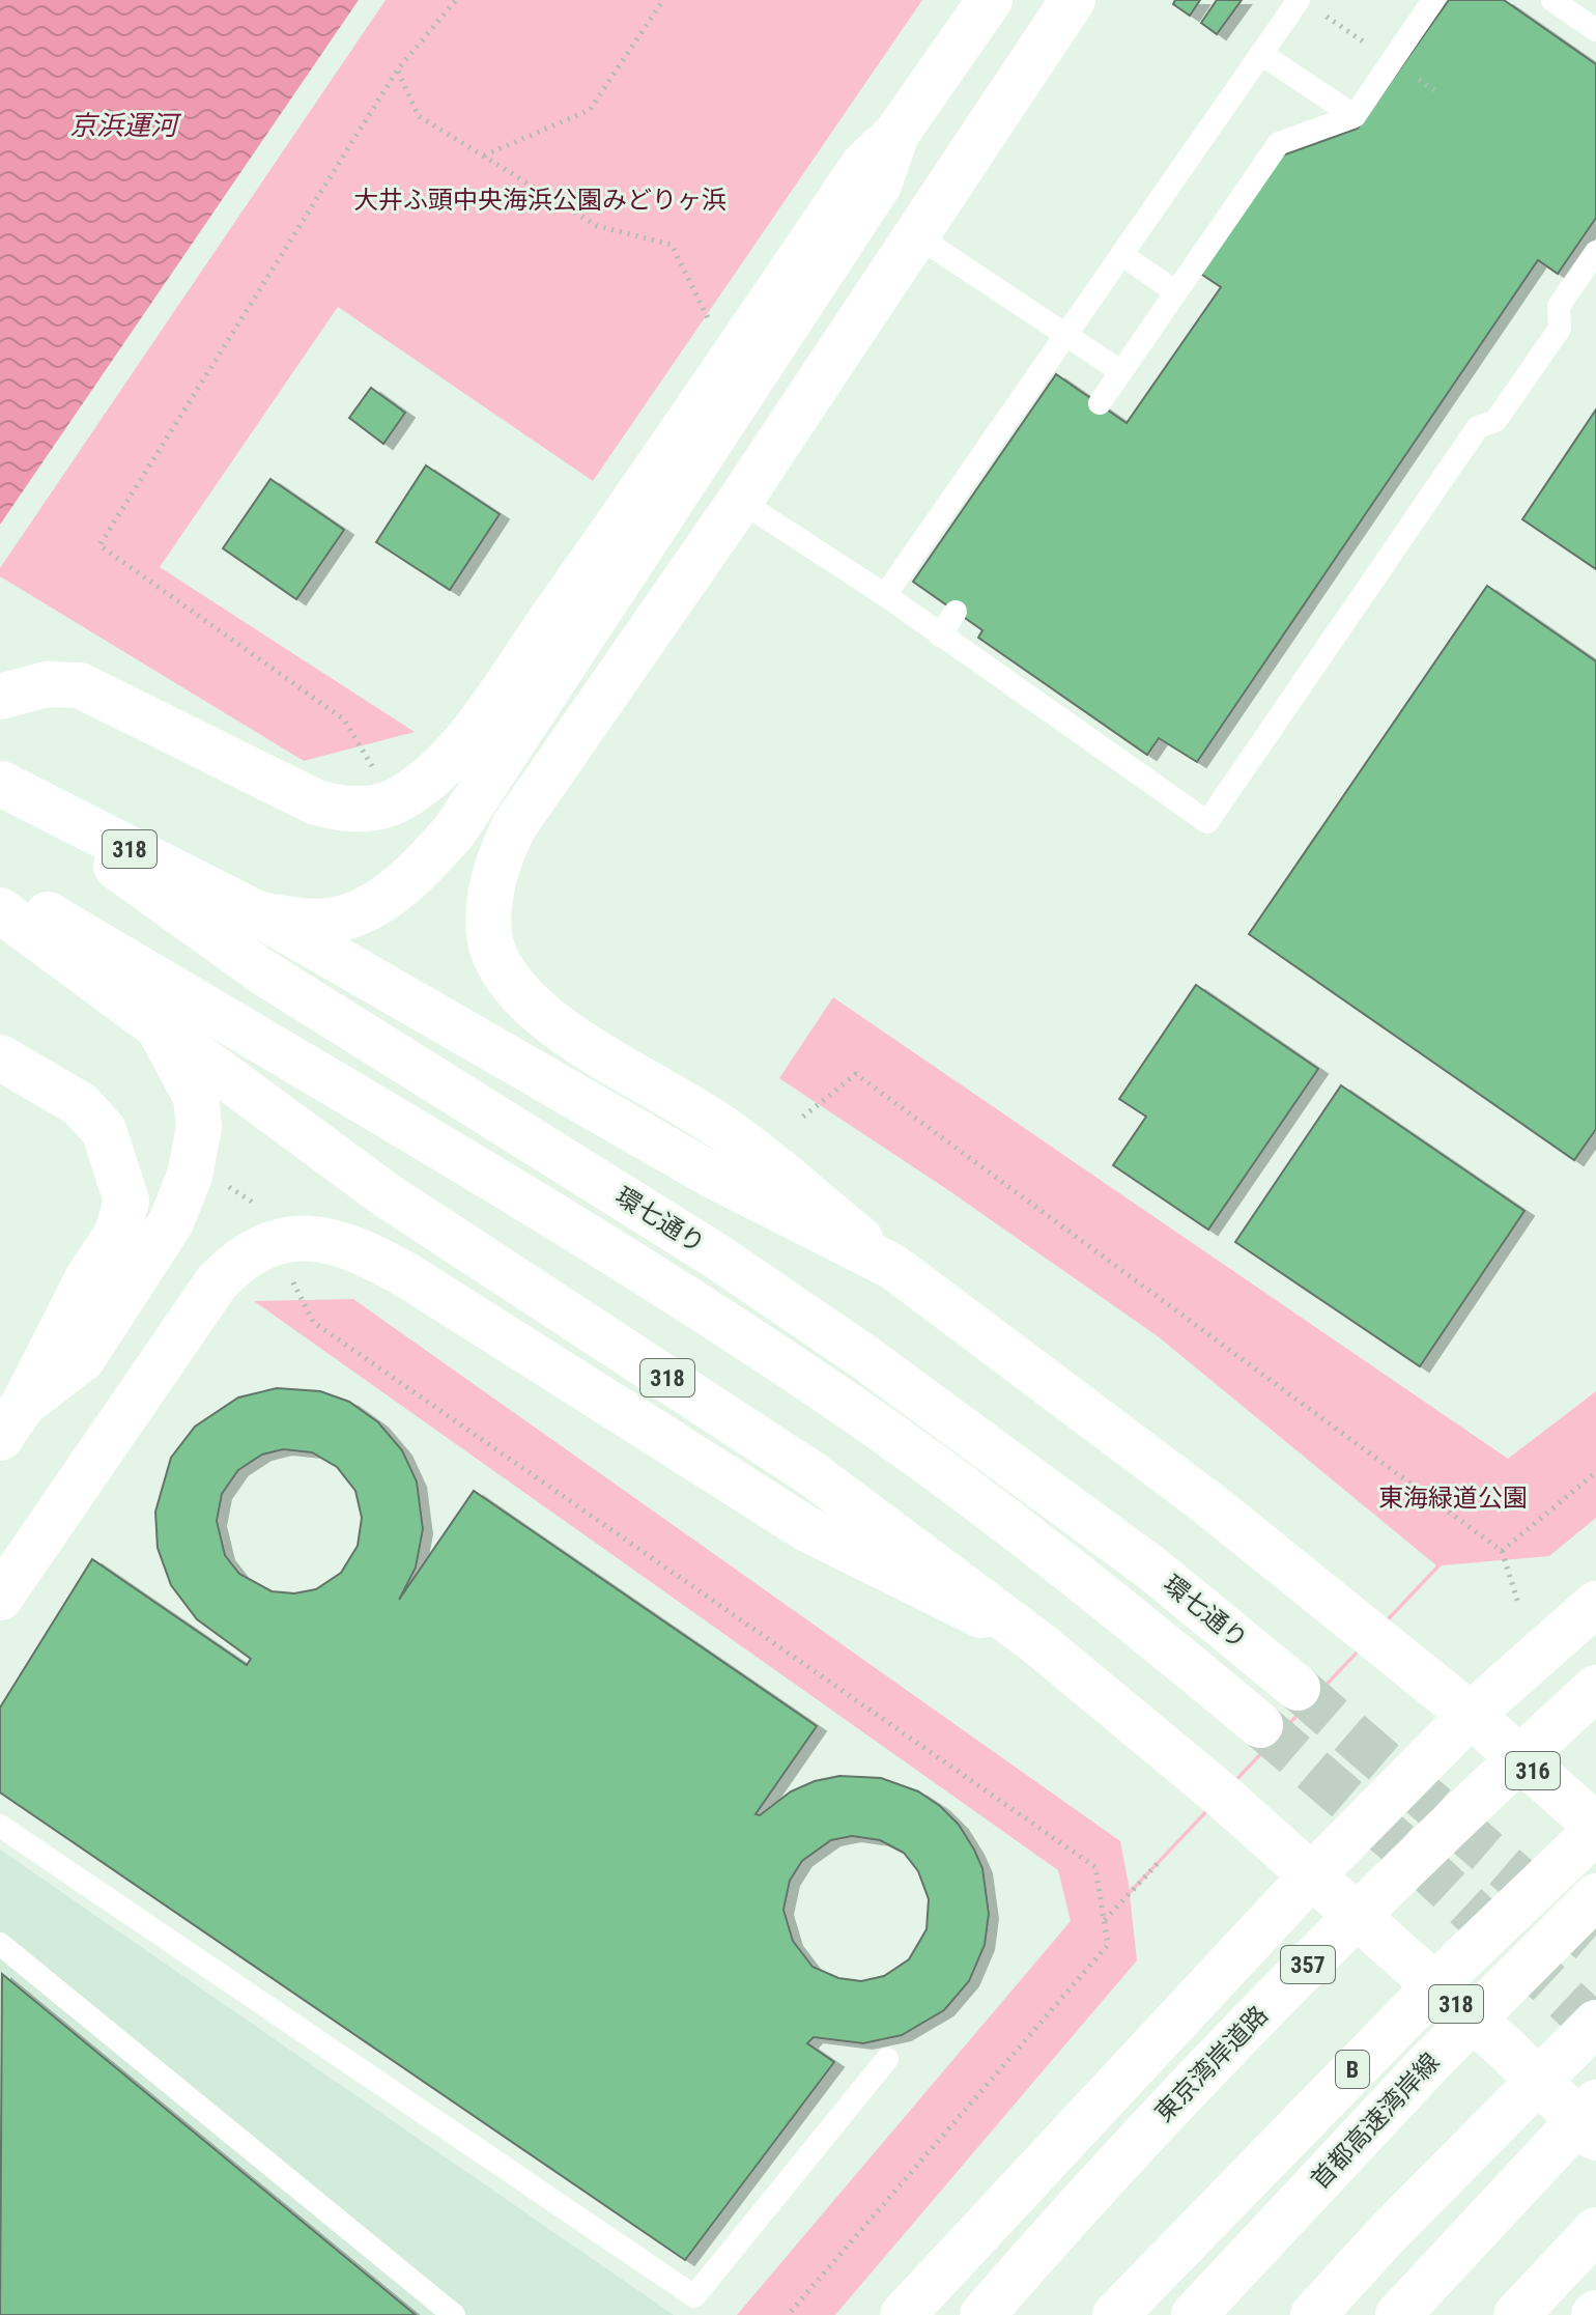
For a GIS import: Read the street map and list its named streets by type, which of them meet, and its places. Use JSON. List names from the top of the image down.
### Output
{
  "streets": {
    "main road": [
      "318",
      "環七通り",
      "316",
      "357",
      "東京湾岸道路",
      "B",
      "首都高速湾岸線"
    ]
  },
  "crossings": [
    ["318", "環七通り"],
    ["318", "316"],
    ["318", "357"],
    ["316", "357"],
    ["316", "B"]
  ],
  "water": ["京浜運河"],
  "parks": ["大井ふ頭中央海浜公園みどりヶ浜", "東海緑道公園"]
}
